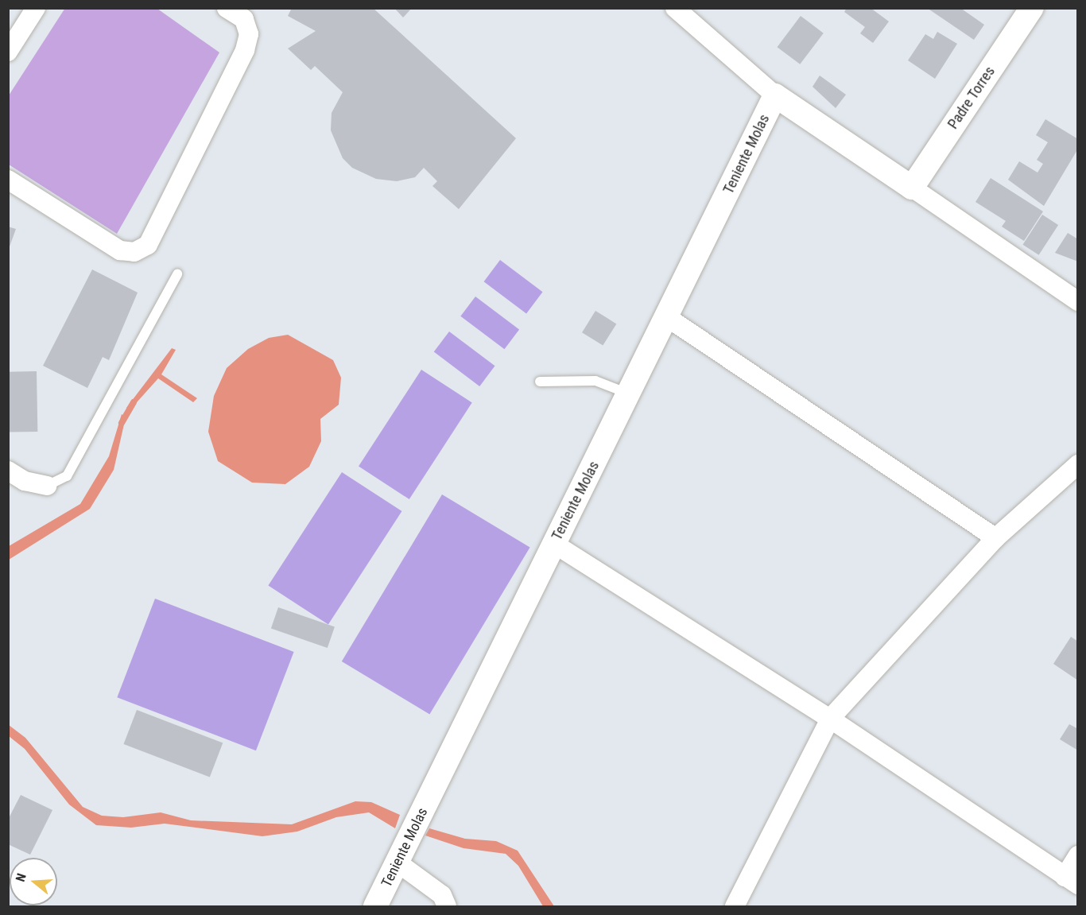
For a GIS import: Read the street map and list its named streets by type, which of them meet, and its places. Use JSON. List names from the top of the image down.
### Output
{
  "streets": {
    "street": ["Padre Torres", "Teniente Molas"]
  },
  "north": "left"
}
